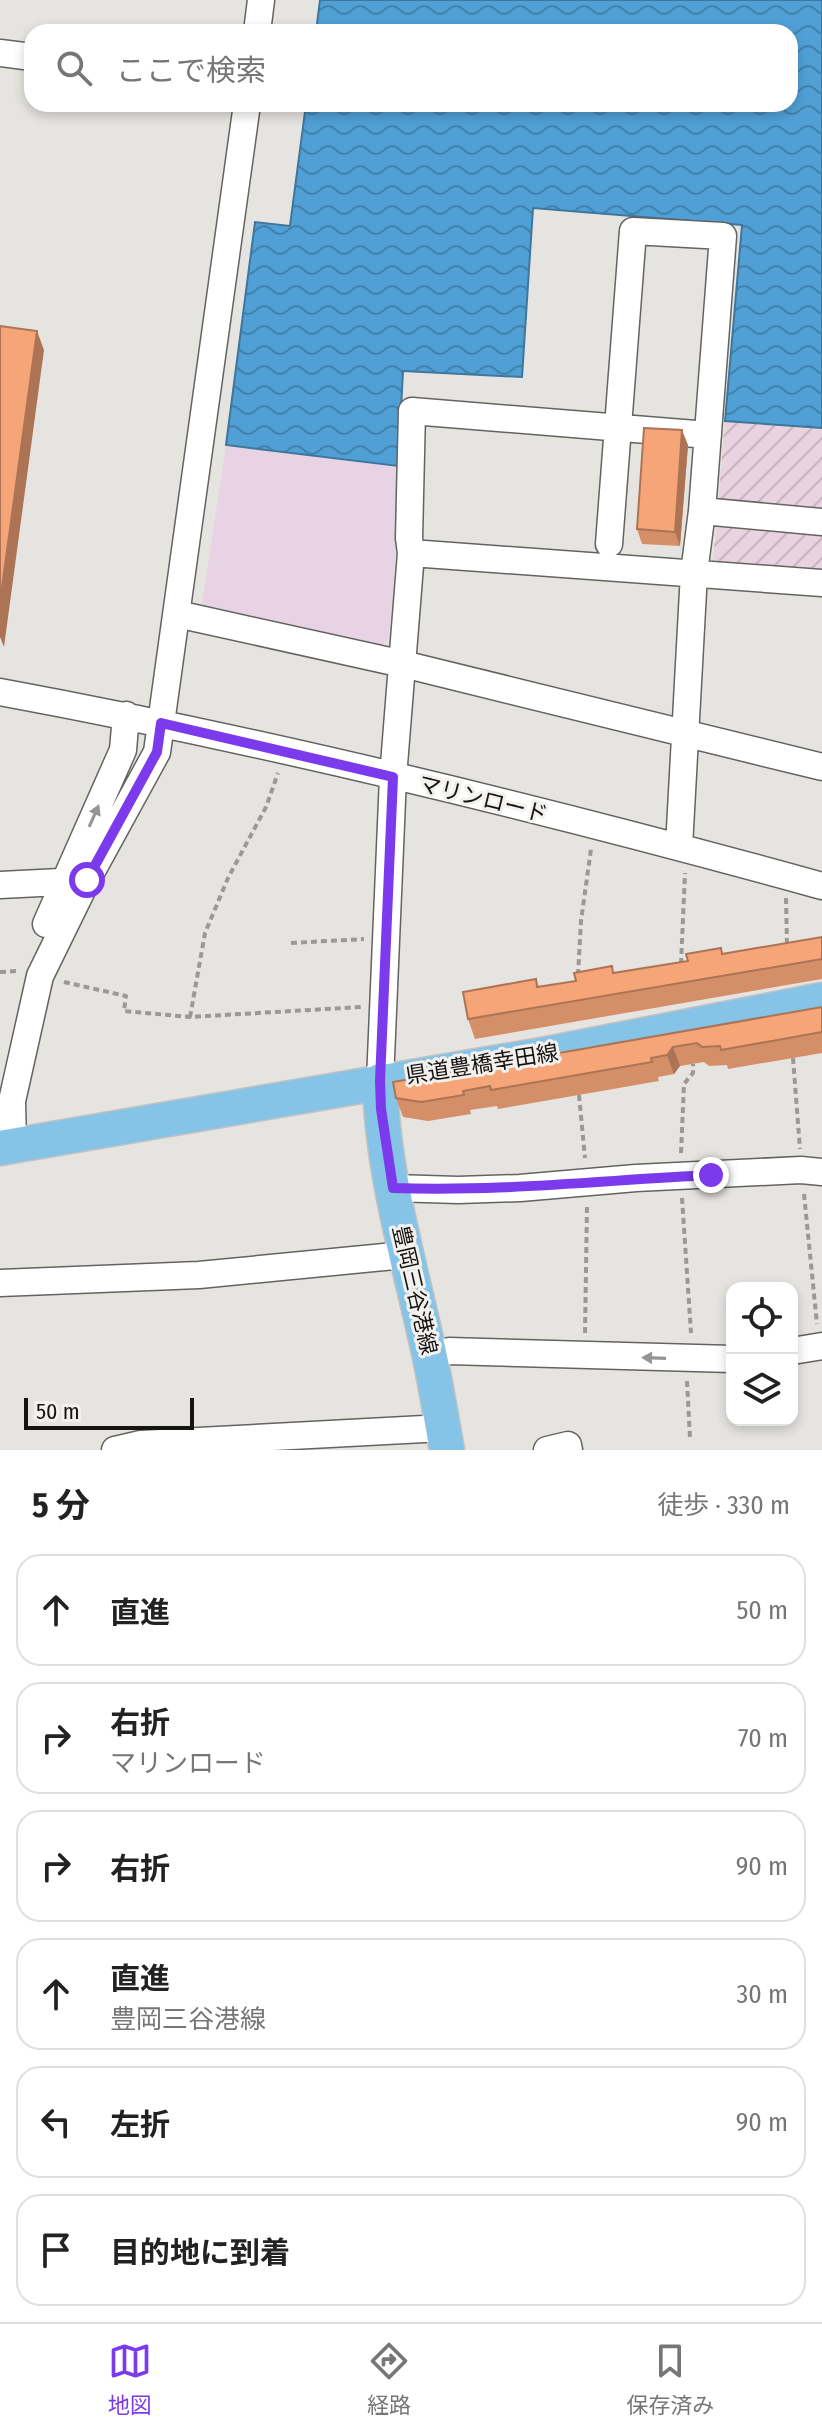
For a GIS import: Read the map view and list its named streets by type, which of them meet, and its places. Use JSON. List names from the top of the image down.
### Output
{
  "streets": {
    "main road": ["県道豊橋幸田線", "豊岡三谷港線"],
    "street": ["マリンロード"]
  },
  "crossings": [
    ["県道豊橋幸田線", "豊岡三谷港線"]
  ],
  "scale_bar": "50 m",
  "page": {
    "search": "ここで検索",
    "scale": "50 m",
    "heading": ["5 分", "徒歩 · 330 m"],
    "list": [
      ["直進", "50 m"],
      ["右折", "マリンロード", "70 m"],
      ["右折", "90 m"],
      ["直進", "豊岡三谷港線", "30 m"],
      ["左折", "90 m"],
      "目的地に到着"
    ],
    "nav": ["地図", "経路", "保存済み"]
  }
}
